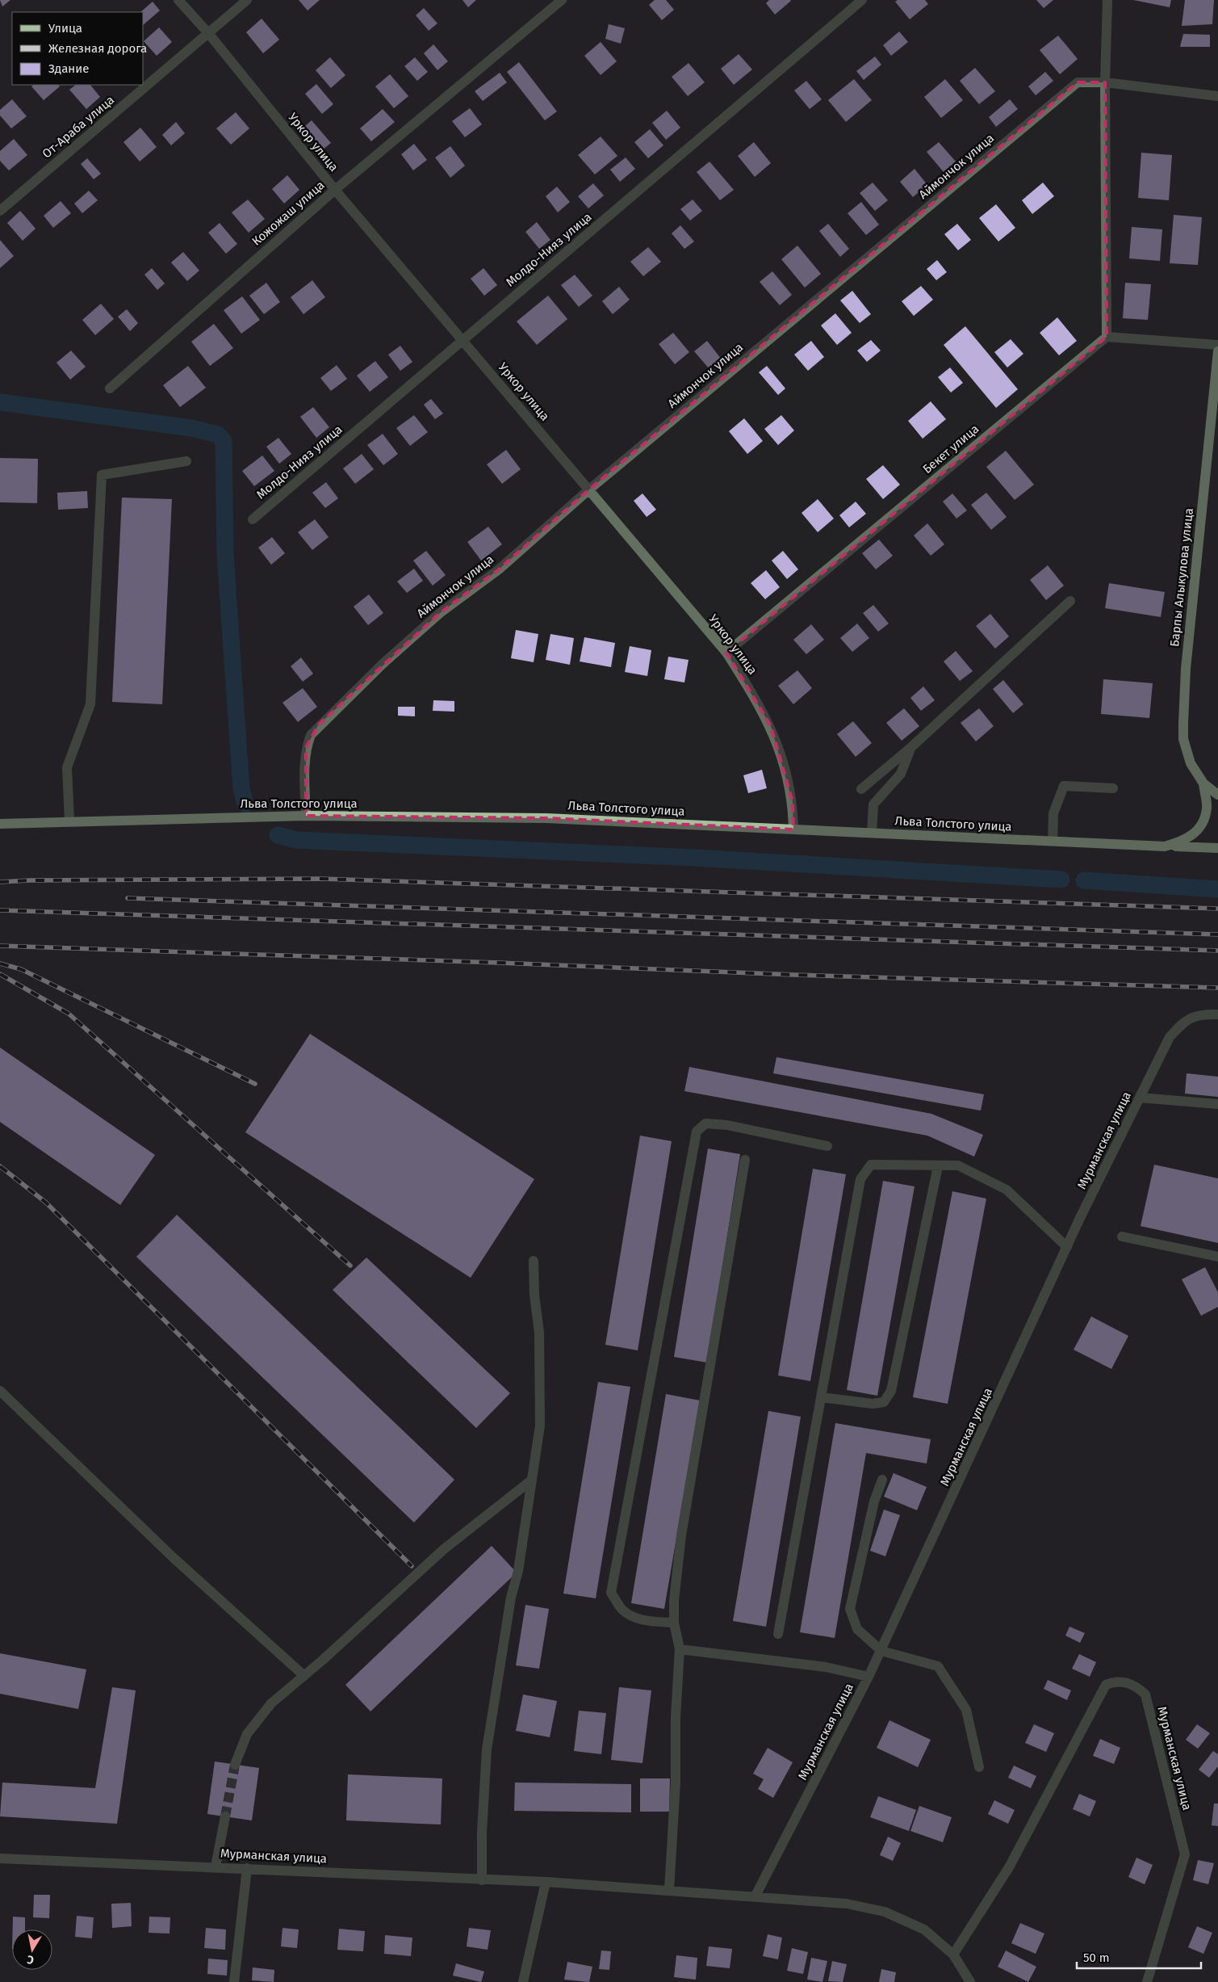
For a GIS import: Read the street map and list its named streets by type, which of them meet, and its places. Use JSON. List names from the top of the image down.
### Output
{
  "streets": {
    "main road": ["Барпы Алыкулова улица", "Льва Толстого улица"],
    "street": [
      "От-Араба улица",
      "Уркор улица",
      "Аймончок улица",
      "Кожожаш улица",
      "Молдо-Нияз улица",
      "Бекет улица",
      "Мурманская улица"
    ]
  },
  "crossings": [
    ["От-Араба улица", "Уркор улица"],
    ["Уркор улица", "Аймончок улица"],
    ["Уркор улица", "Кожожаш улица"],
    ["Уркор улица", "Молдо-Нияз улица"],
    ["Уркор улица", "Бекет улица"],
    ["Уркор улица", "Льва Толстого улица"],
    ["Аймончок улица", "Льва Толстого улица"],
    ["Барпы Алыкулова улица", "Льва Толстого улица"]
  ],
  "legend": ["Улица", "Железная дорога", "Здание"],
  "scale_bar": "50 m",
  "north": "bottom"
}
